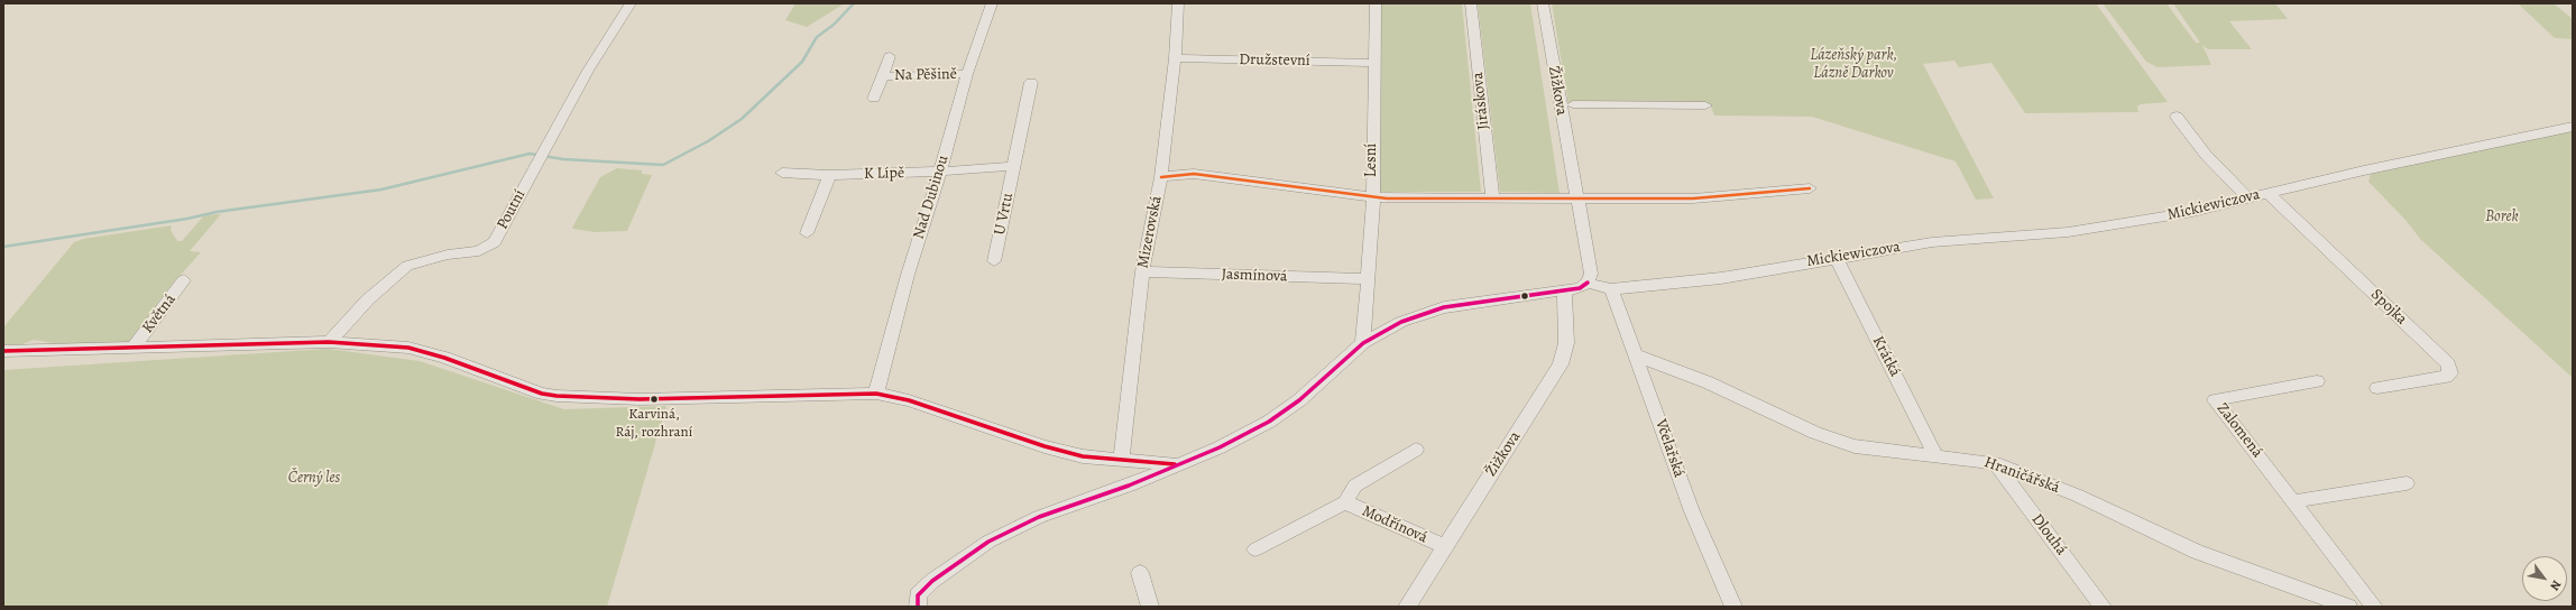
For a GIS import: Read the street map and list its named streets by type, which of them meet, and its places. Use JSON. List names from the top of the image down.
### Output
{
  "streets": {
    "street": [
      "Družstevní",
      "Na Pěšině",
      "Žižkova",
      "Jiráskova",
      "Lesní",
      "K Lípě",
      "Nad Dubinou",
      "Mickiewiczova",
      "Poutní",
      "U Vrtu",
      "Mizerovská",
      "Jasmínová",
      "Spojka",
      "Květná",
      "Krátká",
      "Zalomená",
      "Včelařská",
      "Hraničářská",
      "Modřínová",
      "Dlouhá"
    ]
  },
  "crossings": [
    ["Družstevní", "Lesní"],
    ["Družstevní", "Mizerovská"],
    ["Na Pěšině", "Nad Dubinou"],
    ["Žižkova", "Mickiewiczova"],
    ["Žižkova", "Modřínová"],
    ["Lesní", "Jasmínová"],
    ["K Lípě", "Nad Dubinou"],
    ["Mickiewiczova", "Spojka"],
    ["Mickiewiczova", "Krátká"],
    ["Mickiewiczova", "Včelařská"],
    ["Mizerovská", "Jasmínová"],
    ["Krátká", "Hraničářská"],
    ["Včelařská", "Hraničářská"],
    ["Hraničářská", "Dlouhá"]
  ],
  "parks": ["Lázeňský park, Lázně Darkov", "Borek", "Černý les"],
  "places": ["Karviná, Ráj, rozhraní"],
  "north": "bottom right"
}
